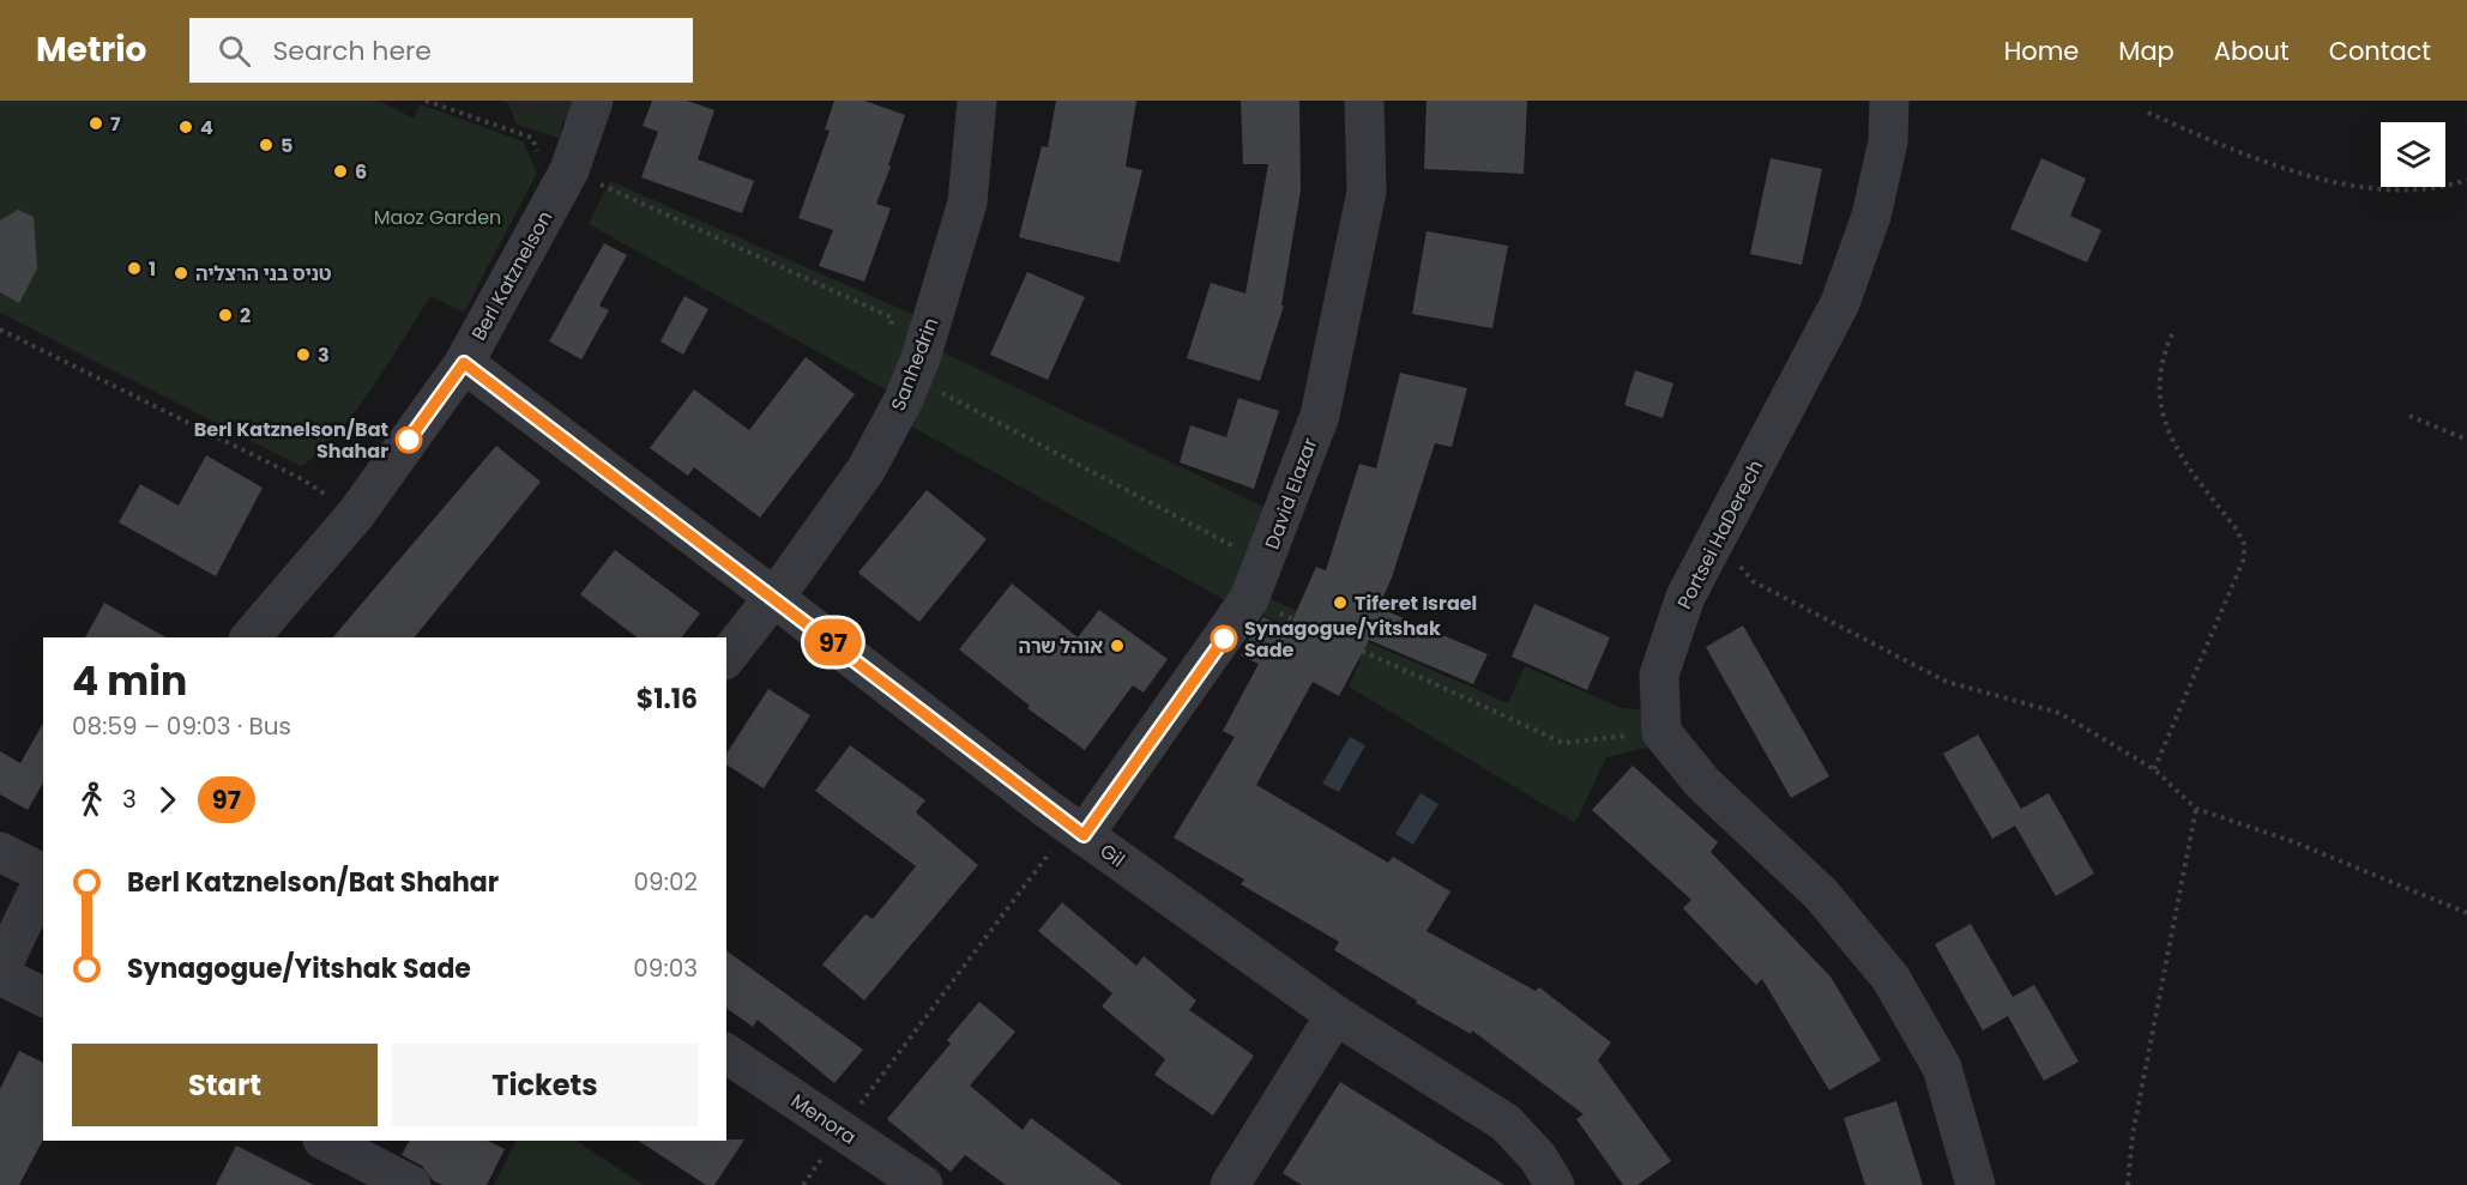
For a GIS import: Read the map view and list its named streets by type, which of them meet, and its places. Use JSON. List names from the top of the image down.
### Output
{
  "streets": {
    "street": [
      "Berl Katznelson",
      "Sanhedrin",
      "David Elazar",
      "Portsei HaDerech",
      "Gil",
      "Menora"
    ]
  },
  "crossings": [
    ["Berl Katznelson", "Gil"],
    ["Sanhedrin", "Gil"],
    ["David Elazar", "Gil"]
  ],
  "parks": ["Maoz Garden"],
  "places": [
    "7",
    "4",
    "5",
    "6",
    "1",
    "טניס בני הרצליה",
    "2",
    "3",
    "Berl Katznelson/Bat Shahar",
    "Tiferet Israel",
    "Synagogue/Yitshak Sade",
    "אוהל שרה"
  ],
  "lines": ["bus line 97"],
  "page": {
    "header": "Metrio",
    "search": "Search here",
    "nav": [
      "Home",
      "Map",
      "About",
      "Contact"
    ],
    "on_map": "97",
    "heading": ["4 min", "08:59 – 09:03 · Bus", "$1.16"],
    "legs": ["3", "97"],
    "list": [
      {
        "name": "Berl Katznelson/Bat Shahar",
        "value": "09:02"
      },
      {
        "name": "Synagogue/Yitshak Sade",
        "value": "09:03"
      }
    ],
    "buttons": ["Start", "Tickets"]
  }
}
